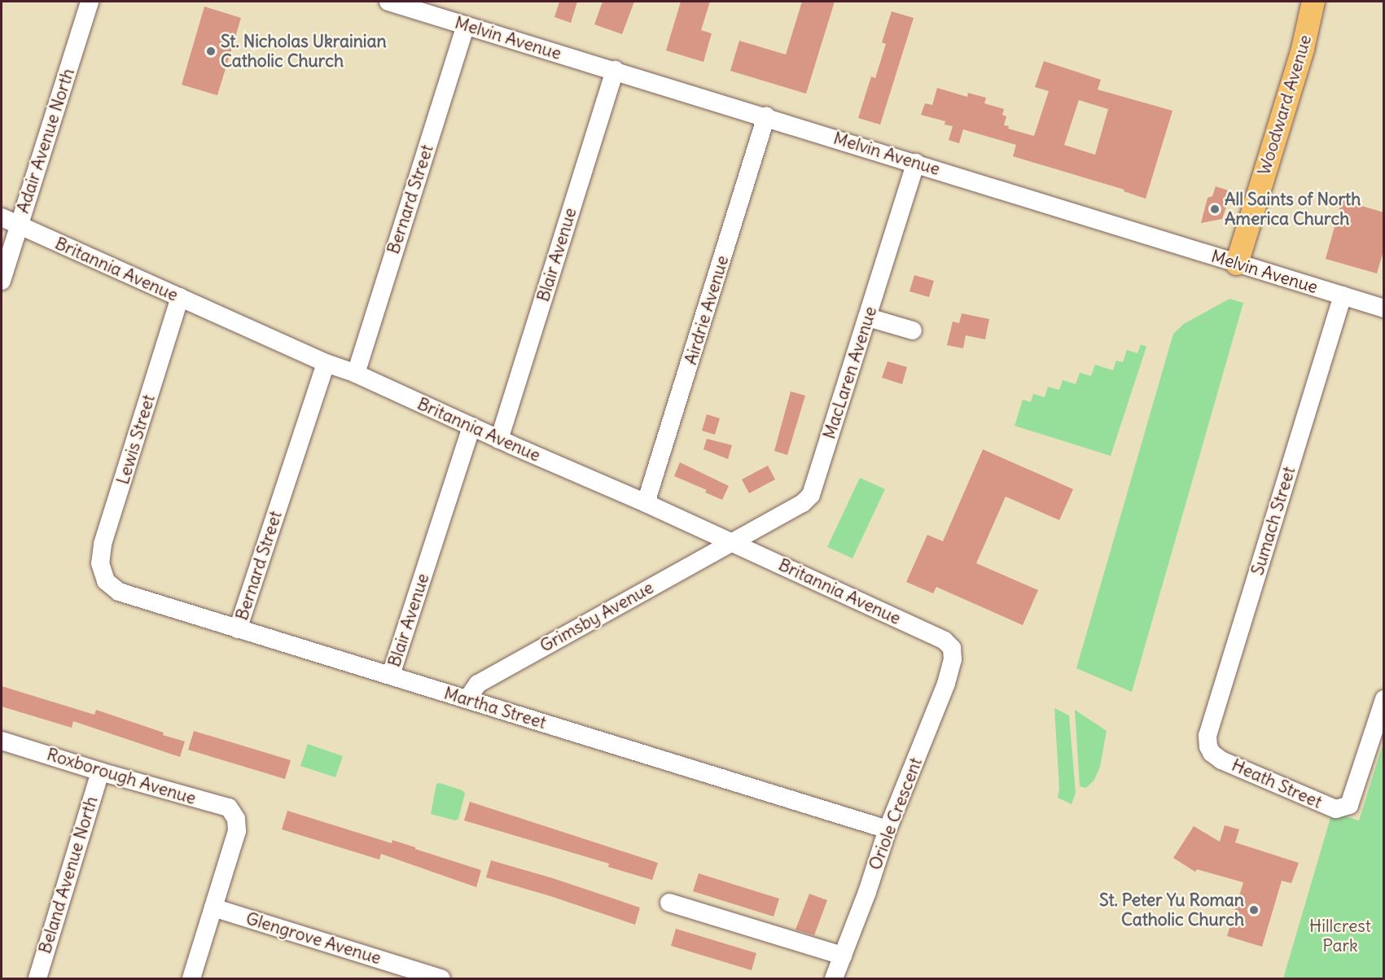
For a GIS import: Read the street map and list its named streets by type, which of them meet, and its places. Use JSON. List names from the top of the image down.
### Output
{
  "streets": {
    "main road": ["Woodward Avenue"],
    "street": [
      "Melvin Avenue",
      "Adair Avenue North",
      "Bernard Street",
      "Blair Avenue",
      "Britannia Avenue",
      "Airdrie Avenue",
      "MacLaren Avenue",
      "Lewis Street",
      "Sumach Street",
      "Grimsby Avenue",
      "Martha Street",
      "Roxborough Avenue",
      "Heath Street",
      "Oriole Crescent",
      "Beland Avenue North",
      "Glengrove Avenue"
    ]
  },
  "crossings": [
    ["Melvin Avenue", "Woodward Avenue"],
    ["Melvin Avenue", "Bernard Street"],
    ["Melvin Avenue", "Blair Avenue"],
    ["Melvin Avenue", "Airdrie Avenue"],
    ["Melvin Avenue", "MacLaren Avenue"],
    ["Melvin Avenue", "Sumach Street"],
    ["Adair Avenue North", "Britannia Avenue"],
    ["Bernard Street", "Britannia Avenue"],
    ["Bernard Street", "Martha Street"],
    ["Blair Avenue", "Britannia Avenue"],
    ["Blair Avenue", "Martha Street"],
    ["Britannia Avenue", "Airdrie Avenue"],
    ["Britannia Avenue", "MacLaren Avenue"],
    ["Britannia Avenue", "Lewis Street"],
    ["Britannia Avenue", "Grimsby Avenue"],
    ["Britannia Avenue", "Oriole Crescent"],
    ["MacLaren Avenue", "Grimsby Avenue"],
    ["Lewis Street", "Martha Street"],
    ["Sumach Street", "Heath Street"],
    ["Grimsby Avenue", "Martha Street"],
    ["Martha Street", "Oriole Crescent"],
    ["Roxborough Avenue", "Beland Avenue North"],
    ["Roxborough Avenue", "Glengrove Avenue"]
  ],
  "parks": ["Hillcrest Park"],
  "places": ["St. Nicholas Ukrainian Catholic Church", "All Saints of North America Church", "St. Peter Yu Roman Catholic Church"]
}
